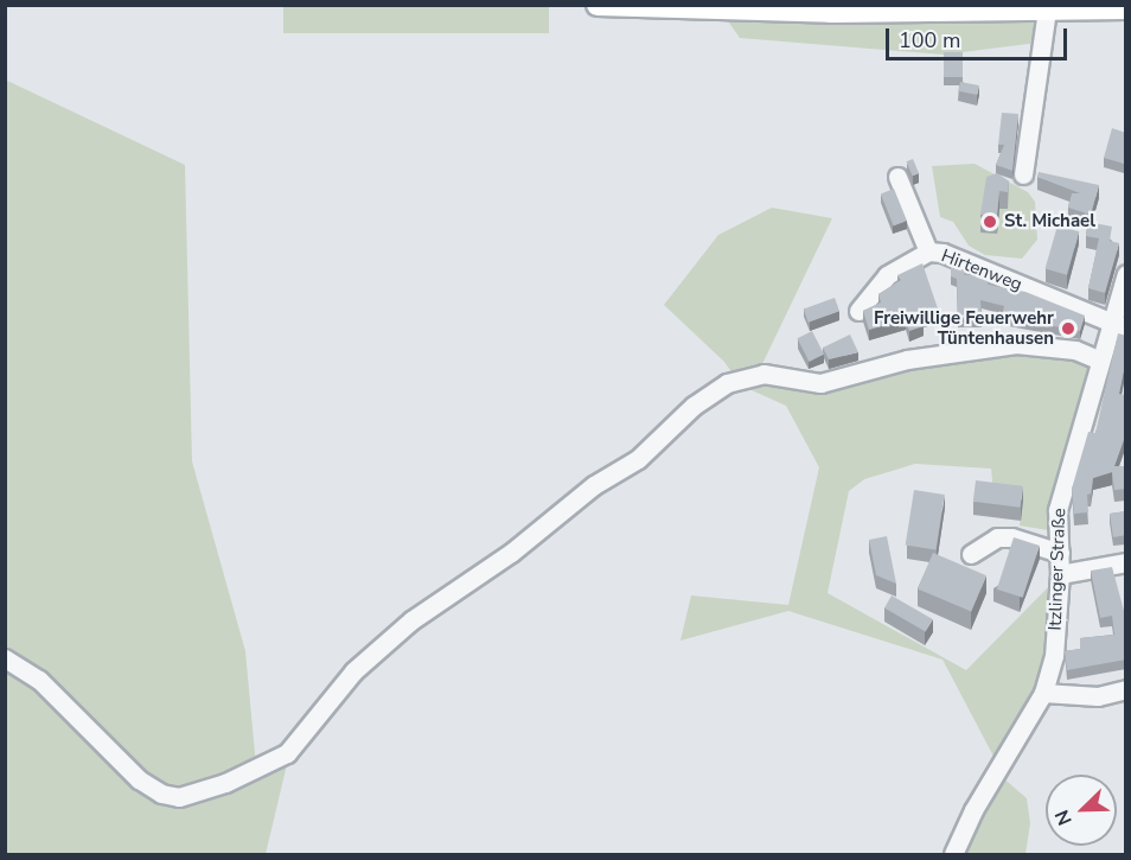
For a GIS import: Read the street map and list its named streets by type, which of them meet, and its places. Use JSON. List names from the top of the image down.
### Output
{
  "streets": {
    "street": ["Hirtenweg", "Itzlinger Straße"]
  },
  "crossings": [
    ["Hirtenweg", "Itzlinger Straße"]
  ],
  "places": ["St. Michael", "Freiwillige Feuerwehr Tüntenhausen"],
  "scale_bar": "100 m",
  "north": "bottom left"
}
